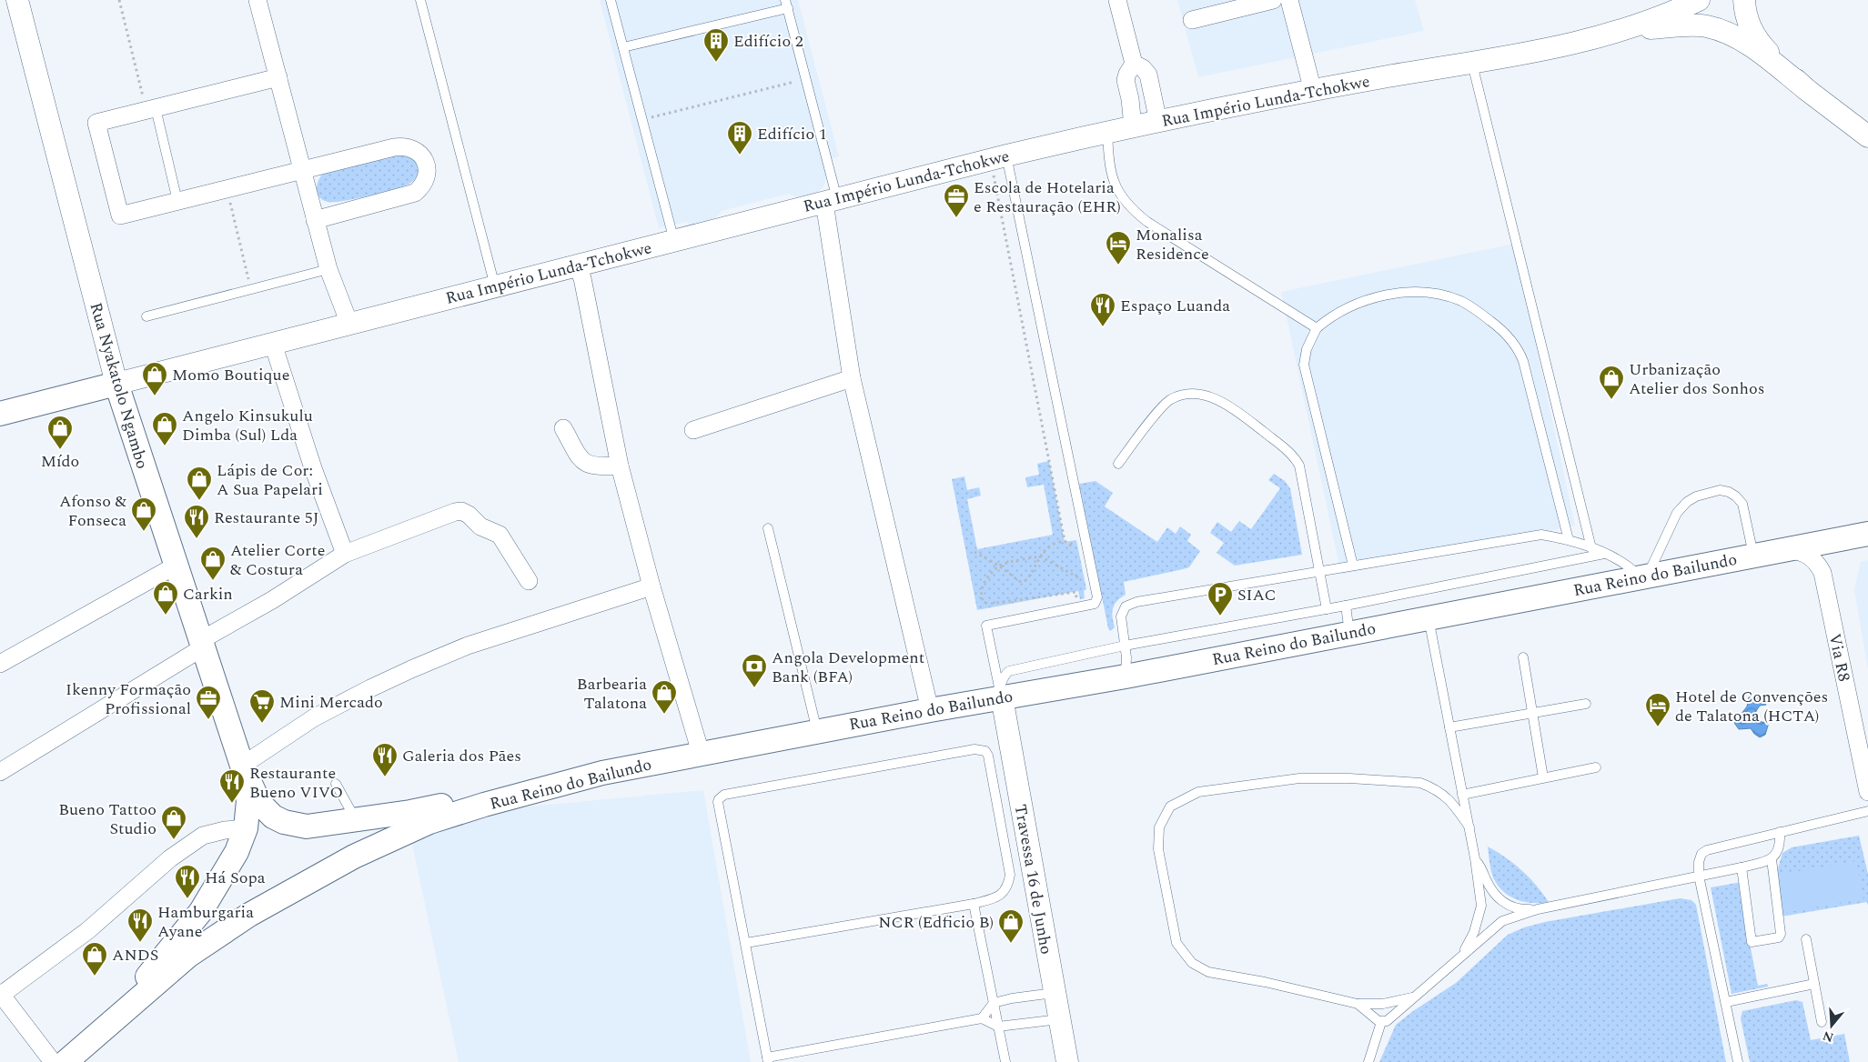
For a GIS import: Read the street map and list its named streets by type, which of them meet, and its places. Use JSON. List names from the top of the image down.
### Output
{
  "streets": {
    "main road": ["Rua Nyakatolo Ngambo", "Rua Reino do Bailundo"],
    "street": ["Rua Império Lunda-Tchokwe", "Via R8", "Travessa 16 de Junho"]
  },
  "crossings": [
    ["Rua Império Lunda-Tchokwe", "Rua Nyakatolo Ngambo"],
    ["Rua Nyakatolo Ngambo", "Rua Reino do Bailundo"],
    ["Rua Reino do Bailundo", "Via R8"],
    ["Rua Reino do Bailundo", "Travessa 16 de Junho"]
  ],
  "places": {
    "building": ["Edifício 2", "Edifício 1"],
    "office": ["Escola de Hotelaria e Restauração (EHR)", "Ikenny Formação Profissional"],
    "hotel": ["Monalisa Residence", "Hotel de Convenções de Talatona (HCTA)"],
    "restaurant": [
      "Espaço Luanda",
      "Restaurante 5J",
      "Galeria dos Pães",
      "Restaurante Bueno VIVO",
      "Há Sopa",
      "Hamburgaria Ayane"
    ],
    "shop": [
      "Momo Boutique",
      "Urbanização Atelier dos Sonhos",
      "Angelo Kinsukulu Dimba (Sul) Lda",
      "Mído",
      "Lápis de Cor: A Sua Papelari",
      "Afonso & Fonseca",
      "Atelier Corte & Costura",
      "Carkin",
      "Barbearia Talatona",
      "Bueno Tattoo Studio",
      "NCR (Edficio B)",
      "ANDS"
    ],
    "parking": ["SIAC"],
    "bank": ["Angola Development Bank (BFA)"],
    "supermarket": ["Mini Mercado"]
  },
  "north": "bottom"
}
